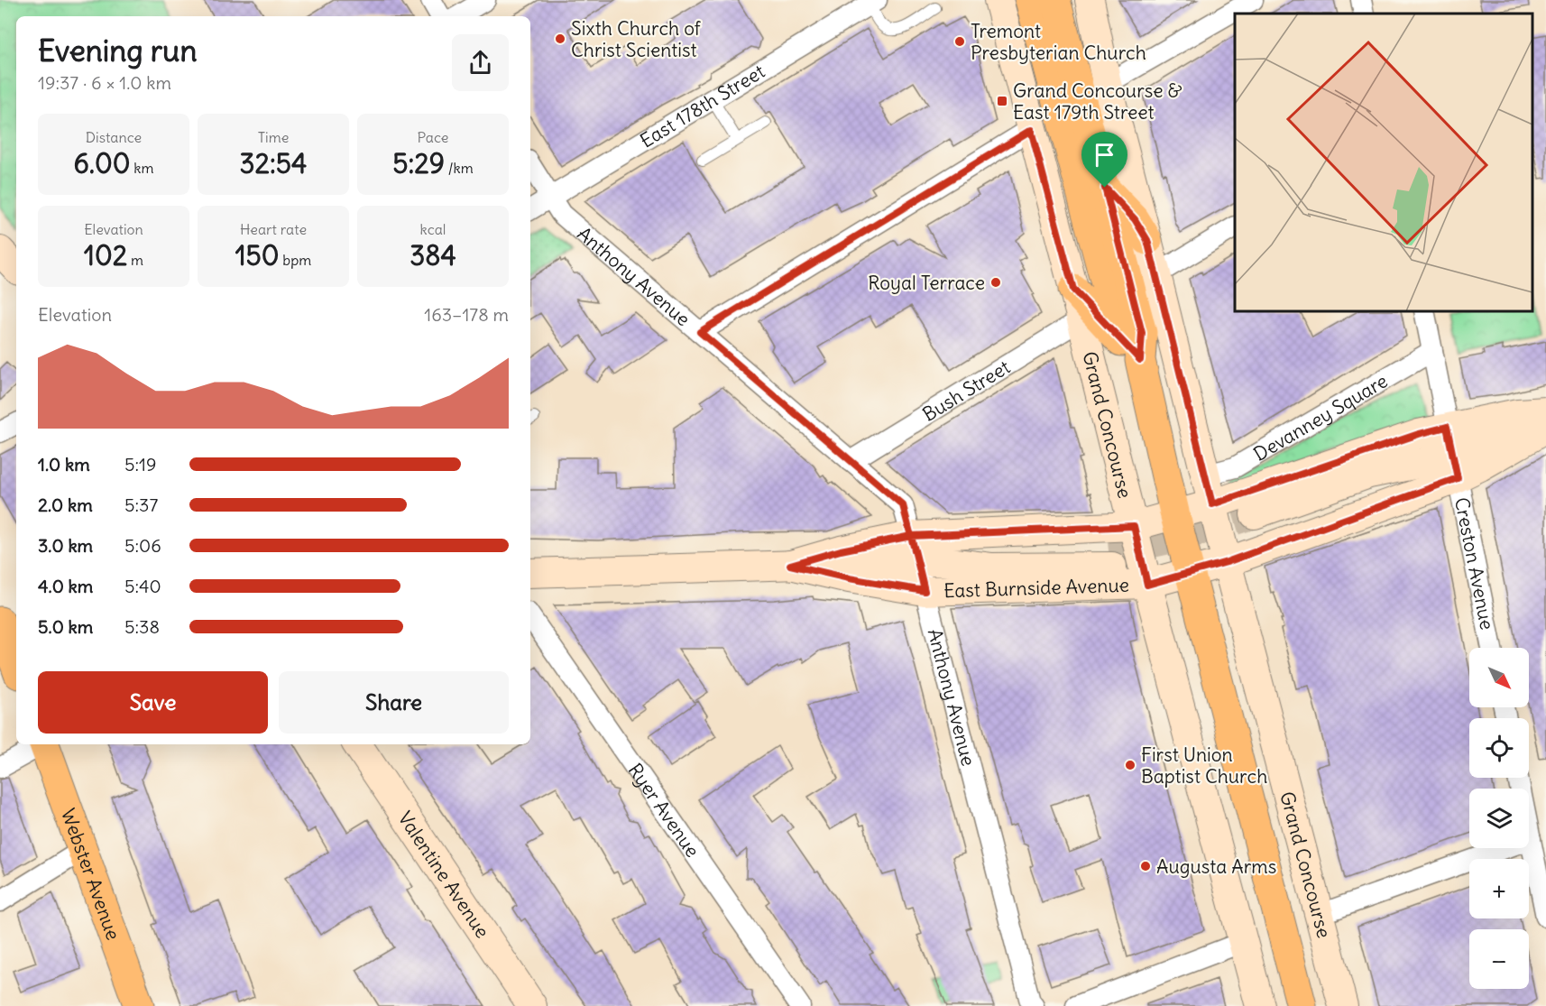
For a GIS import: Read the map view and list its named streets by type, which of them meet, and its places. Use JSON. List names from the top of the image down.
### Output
{
  "streets": {
    "main road": ["Grand Concourse", "Webster Avenue"],
    "street": [
      "East 178th Street",
      "Anthony Avenue",
      "Bush Street",
      "Devanney Square",
      "Creston Avenue",
      "East Burnside Avenue",
      "Ryer Avenue",
      "Valentine Avenue"
    ]
  },
  "crossings": [
    ["East 178th Street", "Anthony Avenue"],
    ["Anthony Avenue", "Bush Street"],
    ["Anthony Avenue", "East Burnside Avenue"],
    ["Bush Street", "Grand Concourse"],
    ["Devanney Square", "Grand Concourse"],
    ["Devanney Square", "Creston Avenue"],
    ["Grand Concourse", "East Burnside Avenue"],
    ["Creston Avenue", "East Burnside Avenue"]
  ],
  "places": {
    "other": [
      "Sixth Church of Christ Scientist",
      "Tremont Presbyterian Church",
      "Royal Terrace",
      "First Union Baptist Church",
      "Augusta Arms"
    ],
    "transit": ["Grand Concourse & East 179th Street"]
  },
  "north": "bottom right",
  "page": {
    "heading": ["Evening run", "19:37 · 6 × 1.0 km"],
    "stats": [
      ["Distance", "6.00 km"],
      ["Time", "32:54"],
      ["Pace", "5:29 /km"],
      ["Elevation", "102 m"],
      ["Heart rate", "150 bpm"],
      ["kcal", "384"]
    ],
    "chart": ["Elevation", "163–178 m"],
    "list": [
      {
        "name": "1.0 km",
        "note": "5:19"
      },
      {
        "name": "2.0 km",
        "note": "5:37"
      },
      {
        "name": "3.0 km",
        "note": "5:06"
      },
      {
        "name": "4.0 km",
        "note": "5:40"
      },
      {
        "name": "5.0 km",
        "note": "5:38"
      }
    ],
    "map_buttons": ["+", "−"],
    "buttons": ["Save", "Share"]
  }
}
